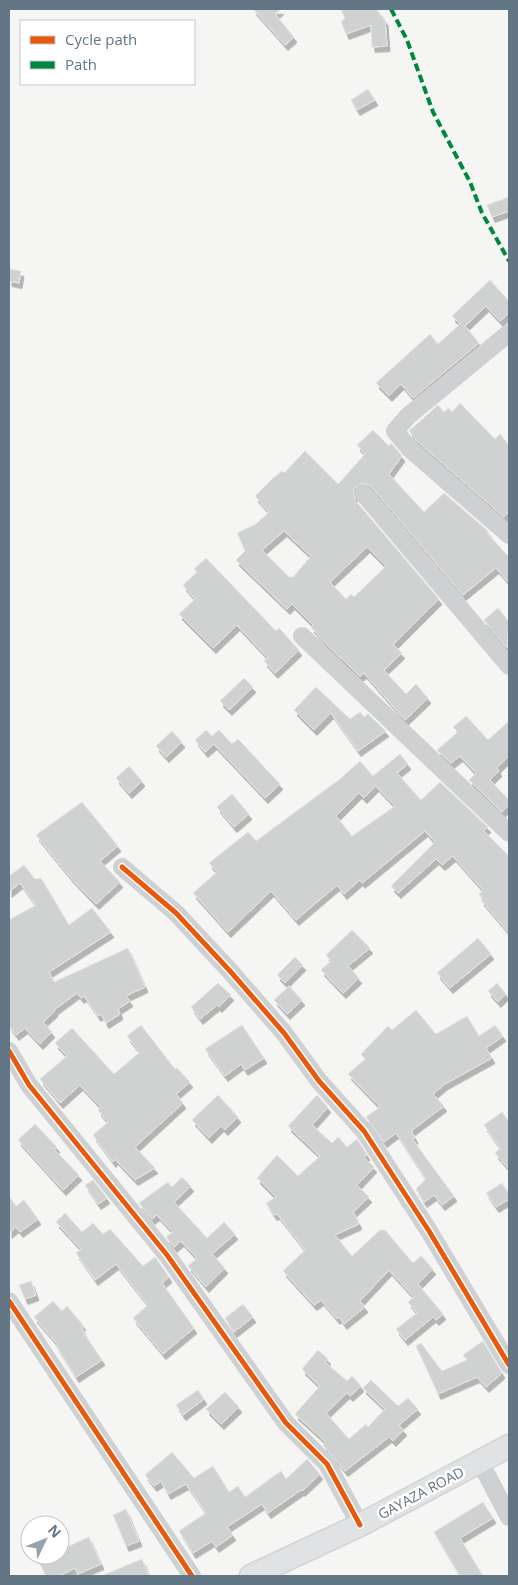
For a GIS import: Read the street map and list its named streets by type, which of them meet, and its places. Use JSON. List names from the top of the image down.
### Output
{
  "streets": {
    "main road": ["GAYAZA ROAD"]
  },
  "legend": ["Cycle path", "Path"],
  "north": "top right"
}
